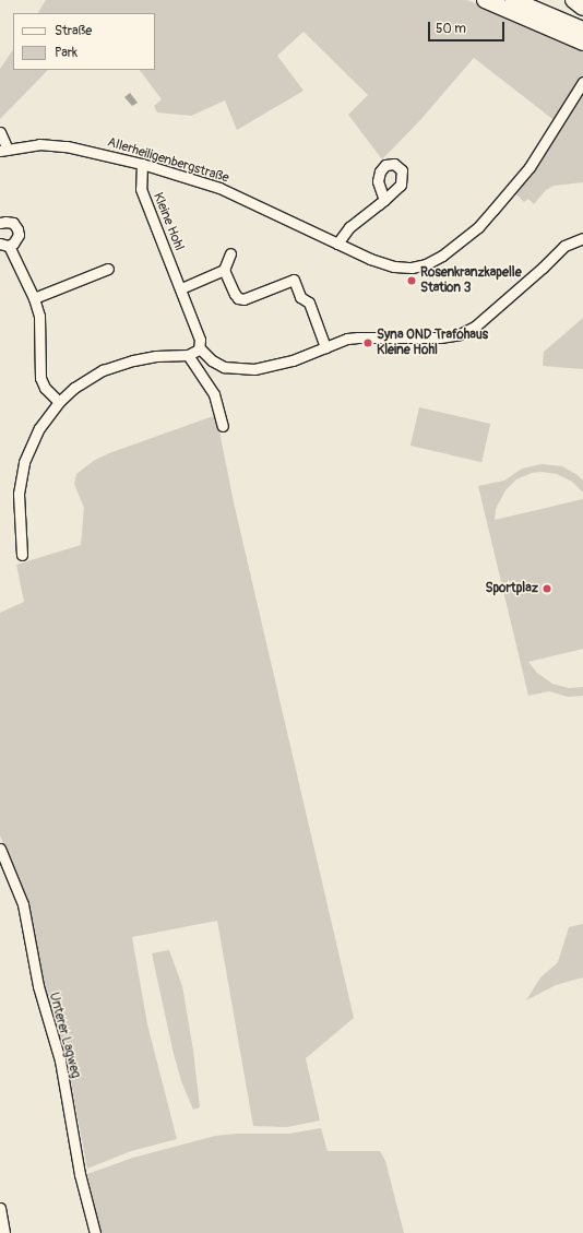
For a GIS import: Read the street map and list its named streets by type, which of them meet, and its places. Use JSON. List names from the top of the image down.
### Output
{
  "streets": {
    "street": ["Allerheiligenbergstraße", "Kleine Hohl", "Unterer Lagweg"]
  },
  "crossings": [
    ["Allerheiligenbergstraße", "Kleine Hohl"]
  ],
  "places": ["Rosenkranzkapelle Station 3", "Syna OND Trafohaus Kleine Hohl", "Sportplaz"],
  "legend": ["Straße", "Park"],
  "scale_bar": "50 m"
}
